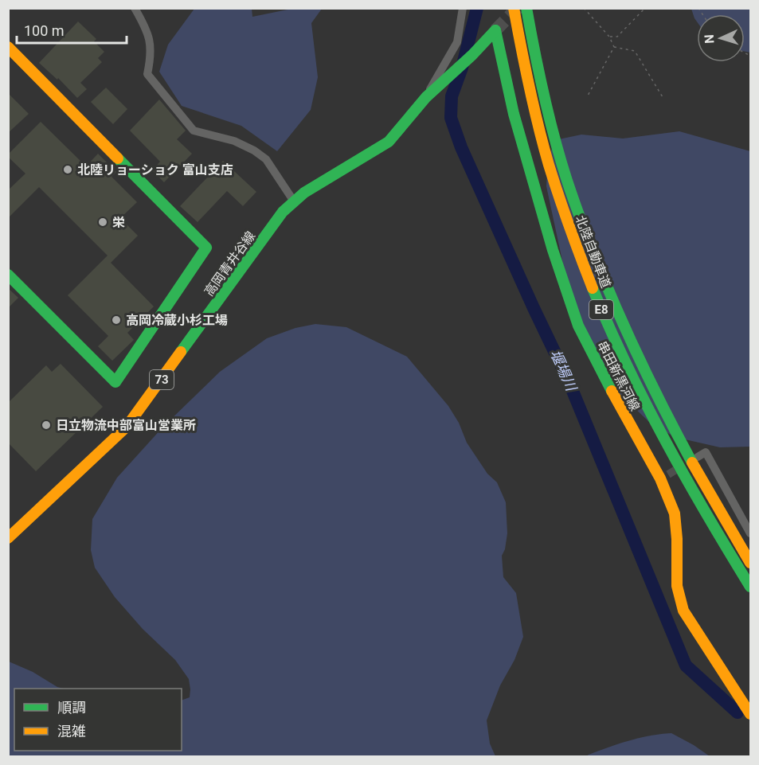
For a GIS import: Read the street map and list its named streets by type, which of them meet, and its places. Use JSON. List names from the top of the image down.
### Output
{
  "streets": {
    "main road": [
      "北陸自動車道",
      "高岡青井谷線",
      "E8",
      "串田新黒河線",
      "73"
    ]
  },
  "crossings": [
    ["高岡青井谷線", "串田新黒河線"]
  ],
  "water": ["堰場川"],
  "places": [
    "北陸リョーショク 富山支店",
    "栄",
    "高岡冷蔵小杉工場",
    "日立物流中部富山営業所"
  ],
  "legend": ["順調", "混雑"],
  "scale_bar": "100 m",
  "north": "left"
}
